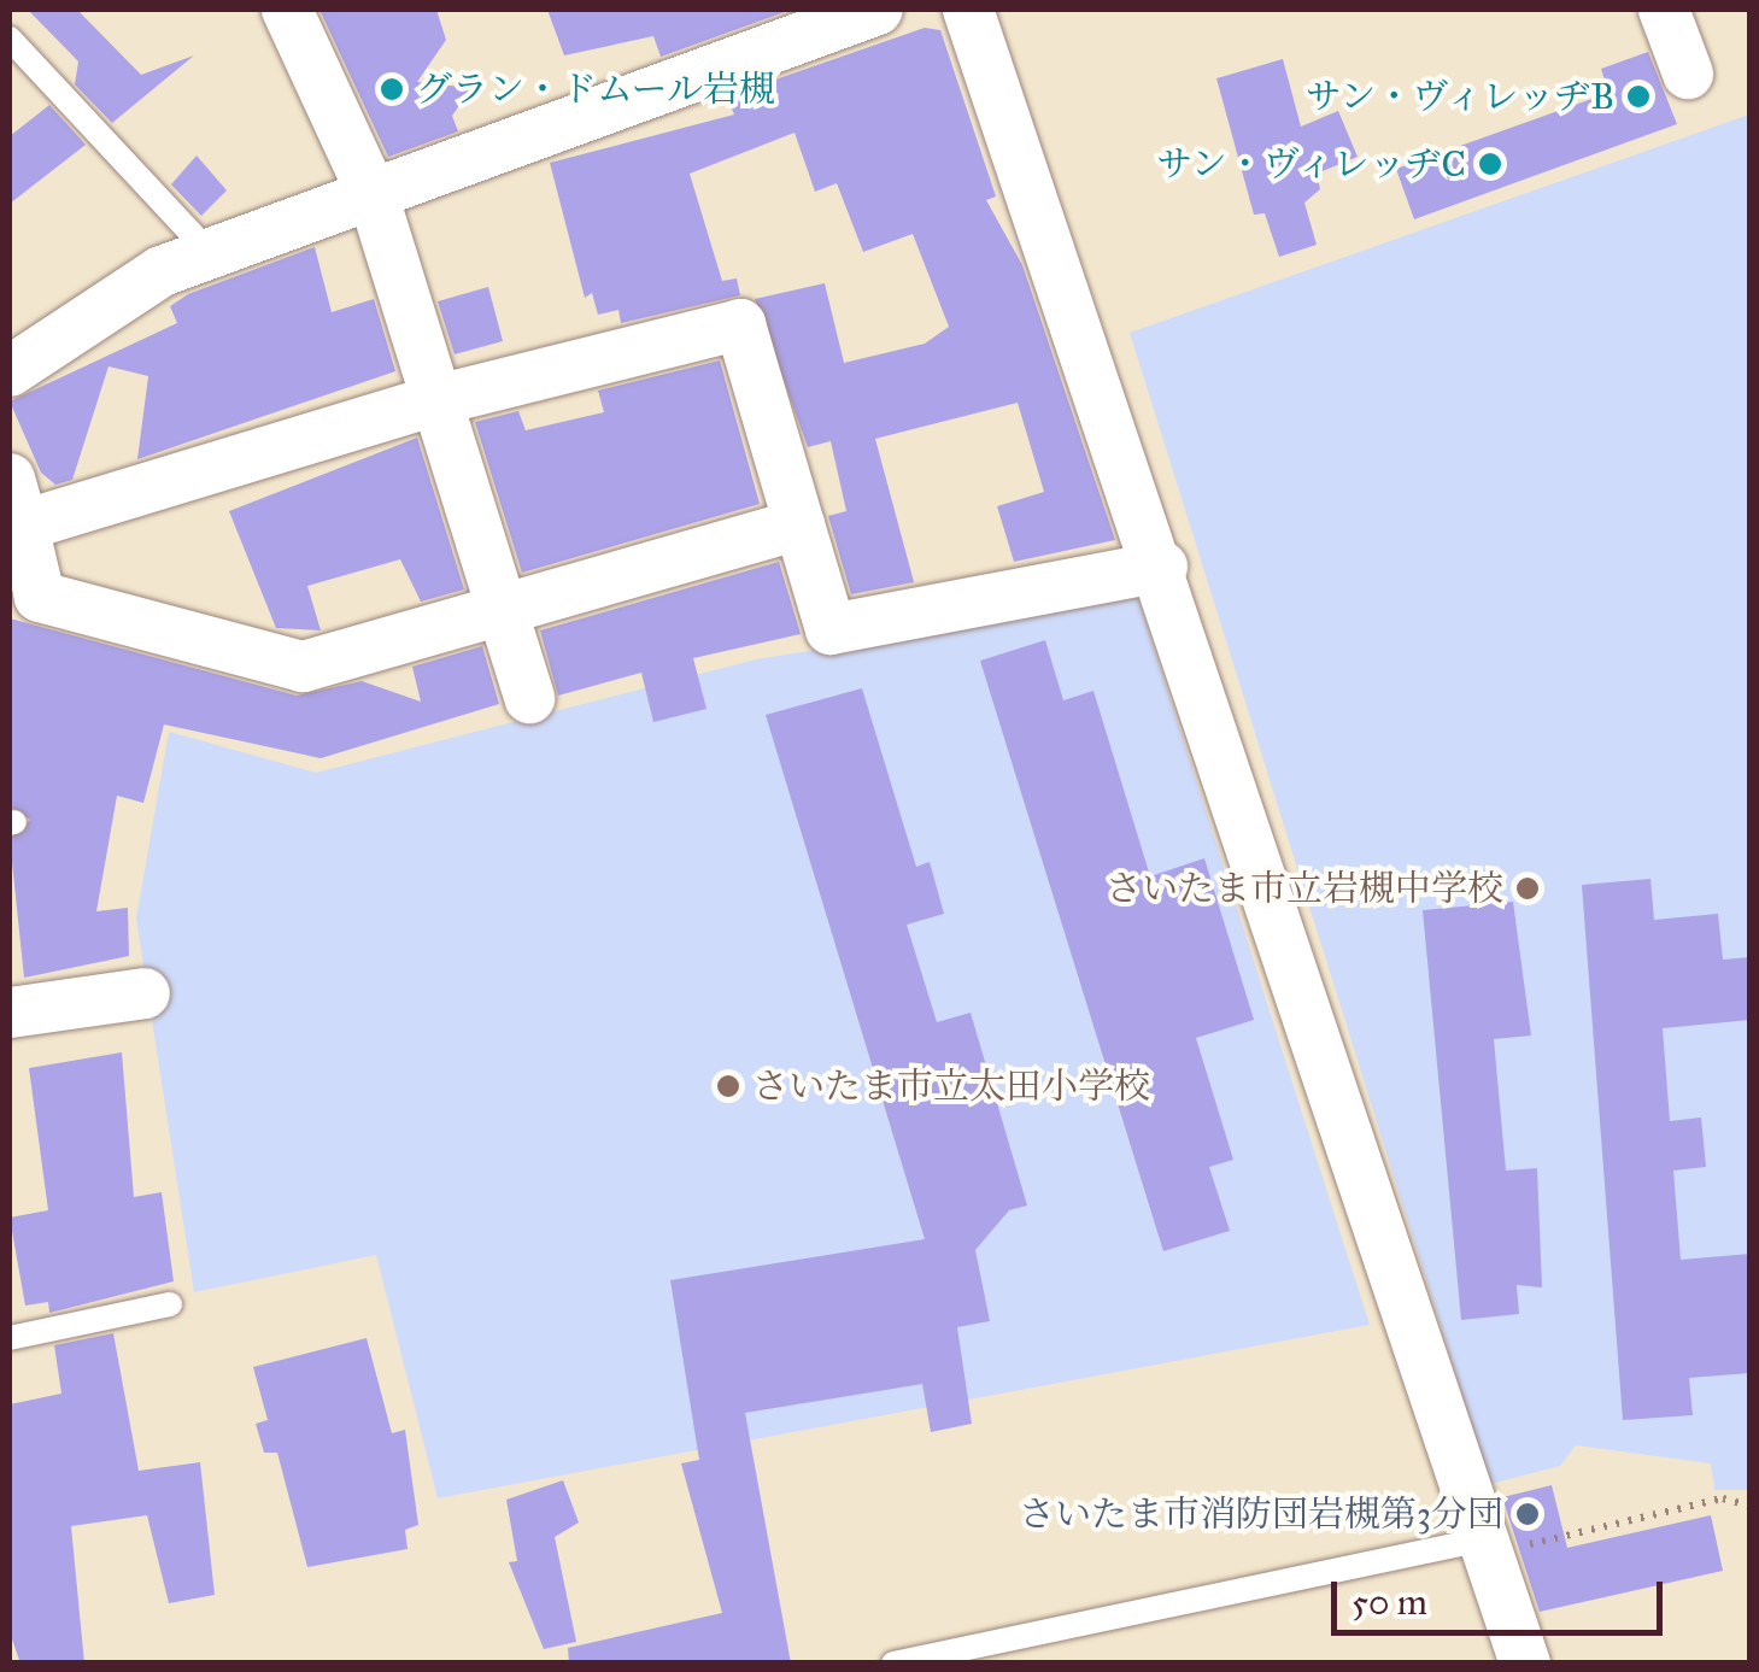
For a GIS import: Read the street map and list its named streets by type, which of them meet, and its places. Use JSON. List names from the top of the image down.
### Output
{
  "places": [
    "グラン・ドムール岩槻",
    "サン・ヴィレッヂB",
    "サン・ヴィレッヂC",
    "さいたま市立岩槻中学校",
    "さいたま市立太田小学校",
    "さいたま市消防団岩槻第3分団"
  ],
  "scale_bar": "50 m"
}
